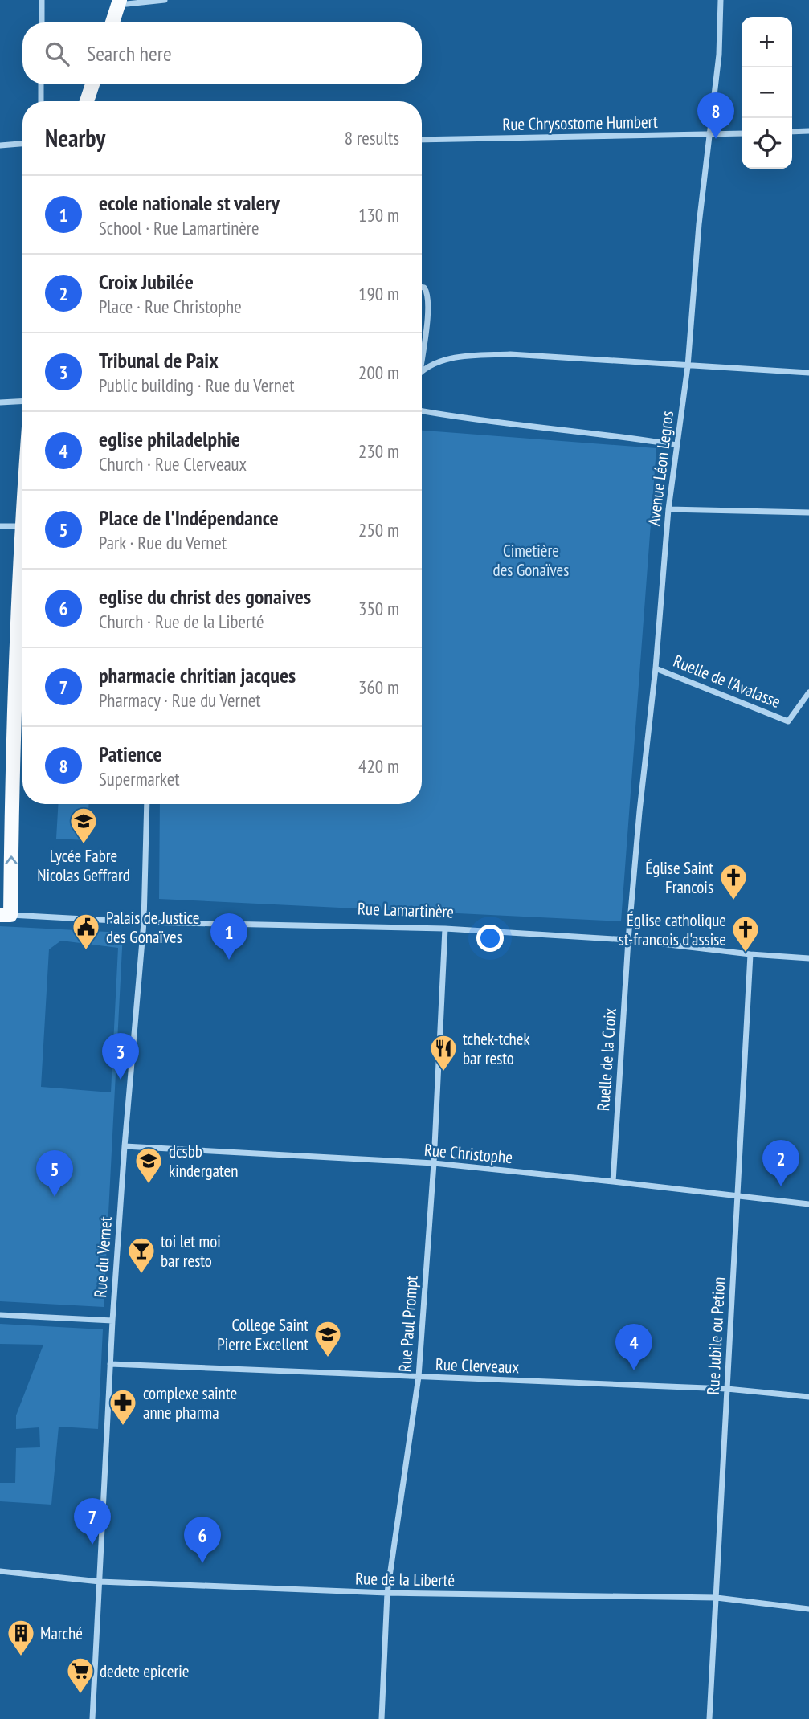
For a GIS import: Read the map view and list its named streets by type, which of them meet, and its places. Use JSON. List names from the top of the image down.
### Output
{
  "streets": {
    "street": [
      "Rue Chrysostome Humbert",
      "Avenue Léon Legros",
      "Ruelle de l'Avalasse",
      "Rue Lamartinère",
      "Ruelle de la Croix",
      "Rue Christophe",
      "Rue du Vernet",
      "Rue Paul Prompt",
      "Rue Jubile ou Petion",
      "Rue Clerveaux",
      "Rue de la Liberté"
    ]
  },
  "crossings": [
    ["Rue Chrysostome Humbert", "Avenue Léon Legros"],
    ["Avenue Léon Legros", "Ruelle de l'Avalasse"],
    ["Avenue Léon Legros", "Rue Lamartinère"],
    ["Avenue Léon Legros", "Ruelle de la Croix"],
    ["Rue Lamartinère", "Ruelle de la Croix"],
    ["Rue Lamartinère", "Rue du Vernet"],
    ["Rue Lamartinère", "Rue Paul Prompt"],
    ["Rue Lamartinère", "Rue Jubile ou Petion"],
    ["Ruelle de la Croix", "Rue Christophe"],
    ["Rue Christophe", "Rue du Vernet"],
    ["Rue Christophe", "Rue Paul Prompt"],
    ["Rue Christophe", "Rue Jubile ou Petion"],
    ["Rue du Vernet", "Rue Clerveaux"],
    ["Rue du Vernet", "Rue de la Liberté"],
    ["Rue Paul Prompt", "Rue Clerveaux"],
    ["Rue Paul Prompt", "Rue de la Liberté"],
    ["Rue Jubile ou Petion", "Rue Clerveaux"],
    ["Rue Jubile ou Petion", "Rue de la Liberté"]
  ],
  "parks": ["Cimetière des Gonaïves"],
  "places": {
    "school or university": ["Lycée Fabre Nicolas Geffrard", "dcsbb kindergaten", "College Saint Pierre Excellent"],
    "church": ["Église Saint Francois", "Église catholique st-francois d'assise"],
    "public building": ["Palais de Justice des Gonaïves"],
    "restaurant": ["tchek-tchek bar resto"],
    "bar": ["toi let moi bar resto"],
    "pharmacy": ["complexe sainte anne pharma"],
    "building": ["Marché"],
    "supermarket": ["dedete epicerie"]
  },
  "page": {
    "map_buttons": ["+", "−"],
    "search": "Search here",
    "pins": [
      "8",
      "1",
      "3",
      "2",
      "5",
      "4",
      "7",
      "6"
    ],
    "heading": ["Nearby", "8 results"],
    "list": [
      {
        "mark": "1",
        "name": "ecole nationale st valery",
        "note": "School · Rue Lamartinère",
        "value": "130 m"
      },
      {
        "mark": "2",
        "name": "Croix Jubilée",
        "note": "Place · Rue Christophe",
        "value": "190 m"
      },
      {
        "mark": "3",
        "name": "Tribunal de Paix",
        "note": "Public building · Rue du Vernet",
        "value": "200 m"
      },
      {
        "mark": "4",
        "name": "eglise philadelphie",
        "note": "Church · Rue Clerveaux",
        "value": "230 m"
      },
      {
        "mark": "5",
        "name": "Place de l'Indépendance",
        "note": "Park · Rue du Vernet",
        "value": "250 m"
      },
      {
        "mark": "6",
        "name": "eglise du christ des gonaives",
        "note": "Church · Rue de la Liberté",
        "value": "350 m"
      },
      {
        "mark": "7",
        "name": "pharmacie chritian jacques",
        "note": "Pharmacy · Rue du Vernet",
        "value": "360 m"
      },
      {
        "mark": "8",
        "name": "Patience",
        "note": "Supermarket",
        "value": "420 m"
      }
    ]
  }
}
